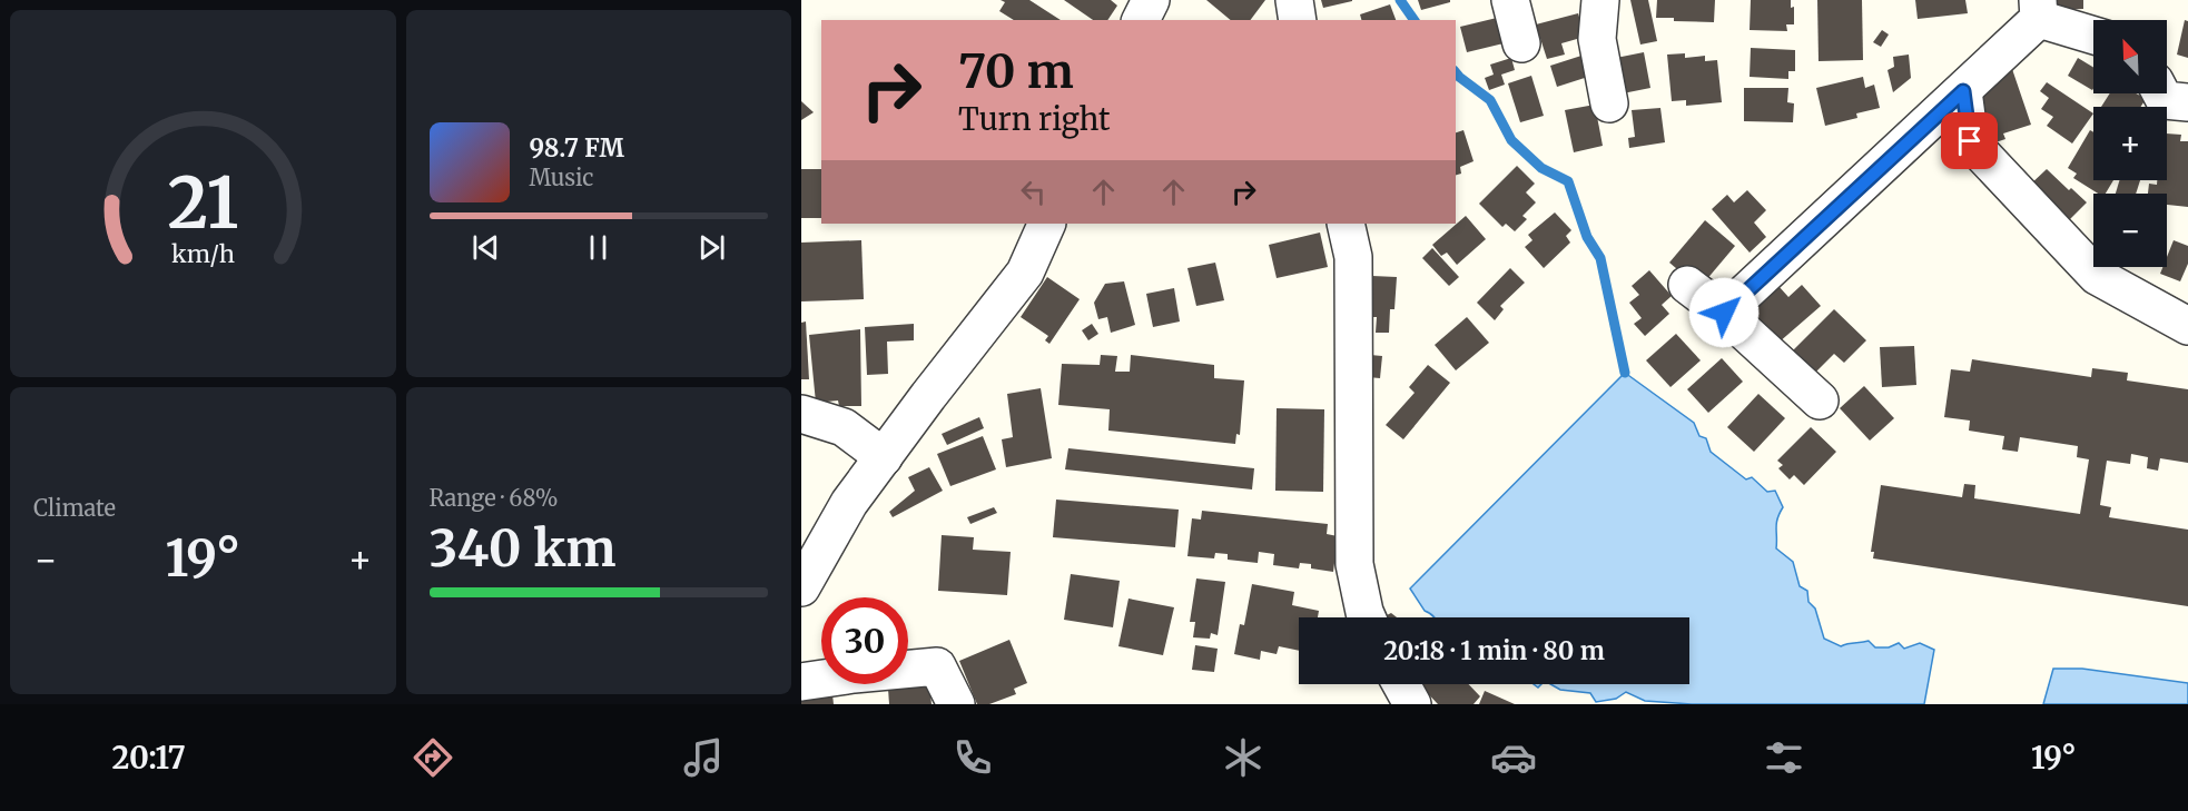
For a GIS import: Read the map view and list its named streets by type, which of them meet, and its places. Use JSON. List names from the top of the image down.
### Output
{
  "north": "top left",
  "page": {
    "map_buttons": ["+", "−"],
    "turn": ["70 m", "Turn right"],
    "song": ["98.7 FM", "Music"],
    "tile": [
      "Climate",
      ["Range · 68%", "340 km"]
    ],
    "heat": ["−", "19°", "+"],
    "limit": "30",
    "trip": "20:18 · 1 min · 80 m",
    "tabs": ["20:17", "19°"],
    "gauge": ["21", "km/h"]
  }
}
